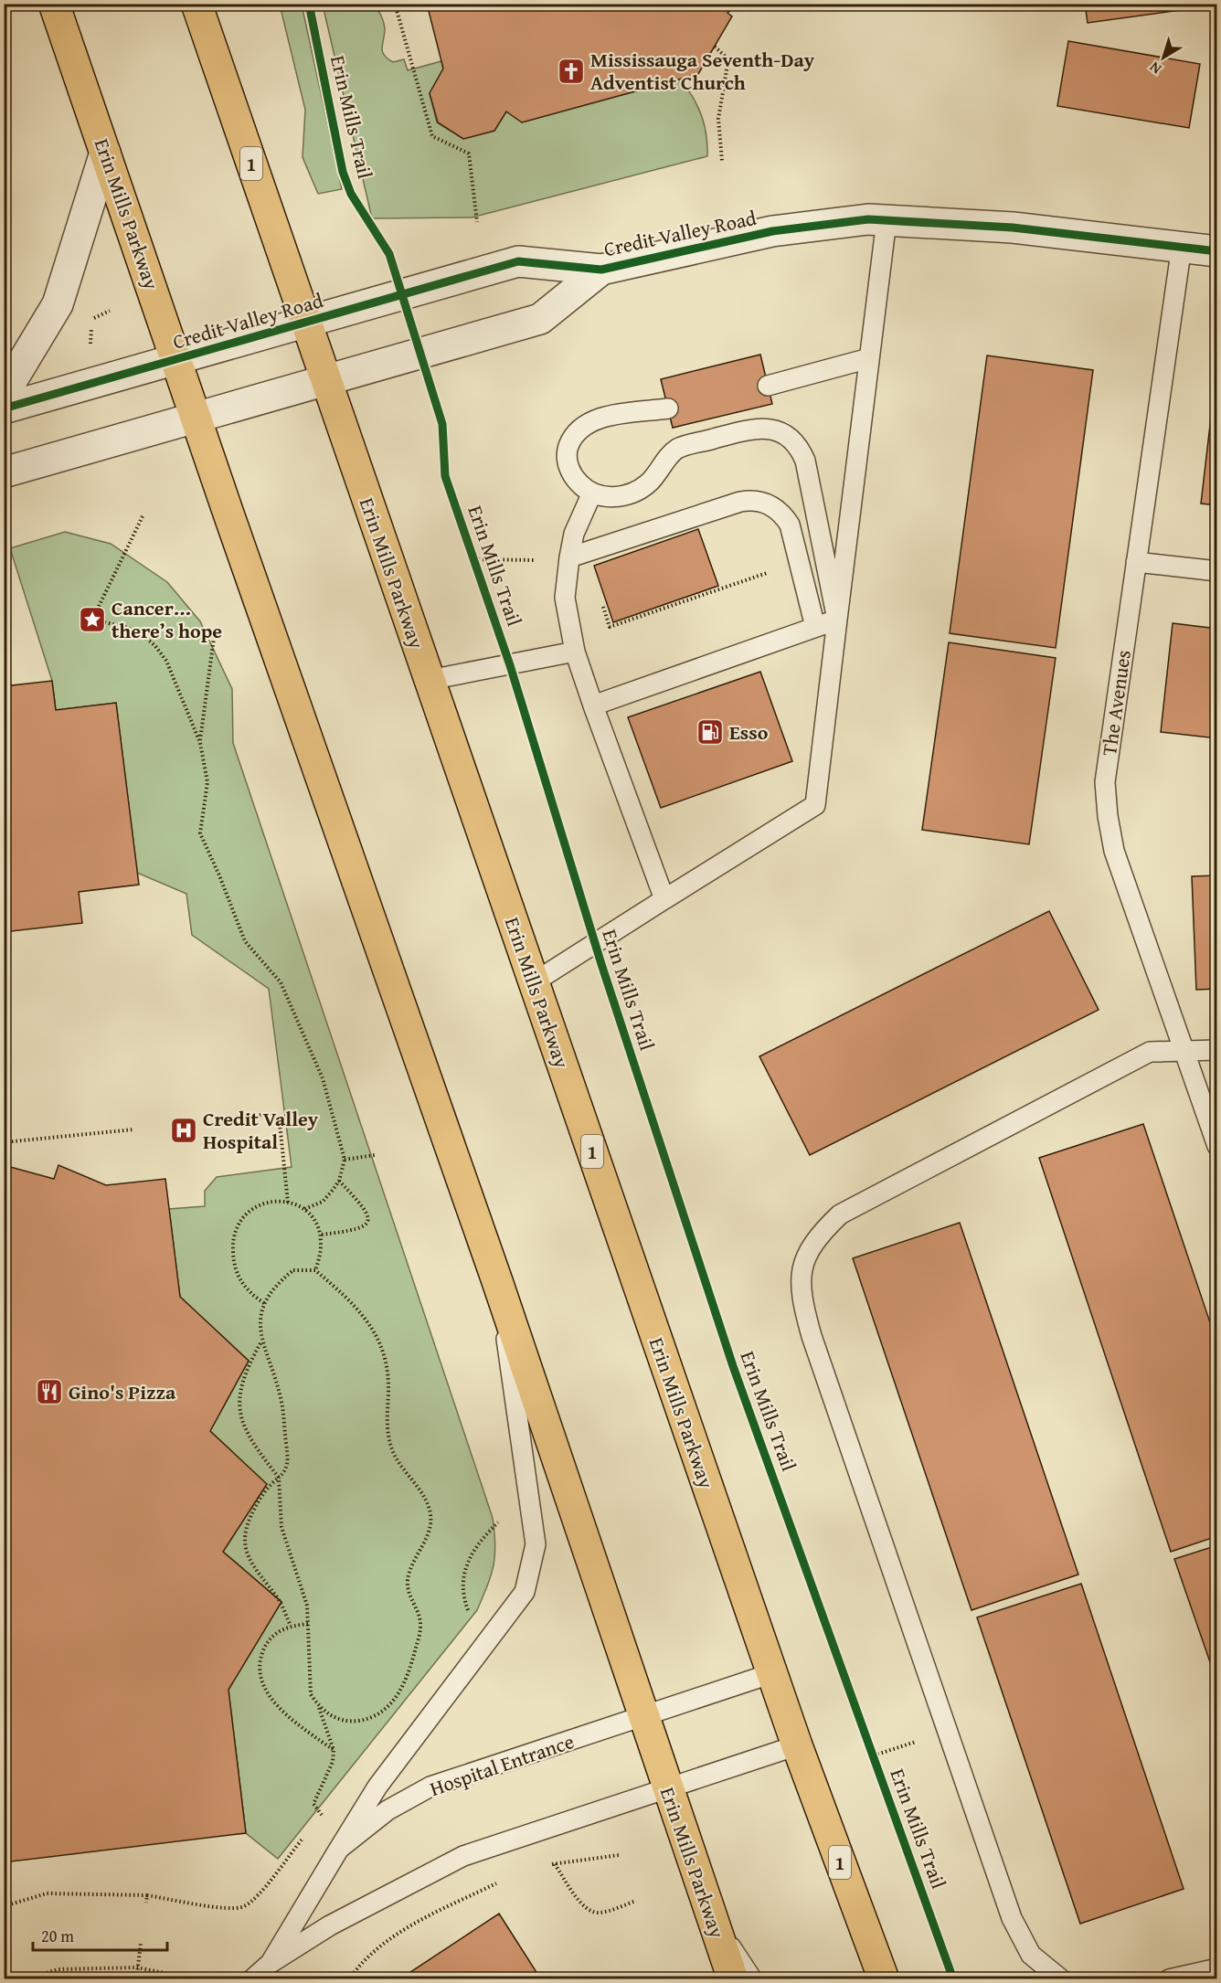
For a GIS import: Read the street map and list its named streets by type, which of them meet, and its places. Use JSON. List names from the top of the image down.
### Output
{
  "streets": {
    "main road": ["1", "Erin Mills Parkway"],
    "street": ["Credit Valley Road"],
    "lane": ["The Avenues", "Hospital Entrance"],
    "cycle path": ["Erin Mills Trail"]
  },
  "crossings": [
    ["Erin Mills Parkway", "Credit Valley Road"],
    ["Erin Mills Parkway", "Hospital Entrance"],
    ["Credit Valley Road", "The Avenues"]
  ],
  "places": {
    "church": ["Mississauga Seventh-Day Adventist Church"],
    "place": ["Cancer… there’s hope"],
    "fuel station": ["Esso"],
    "hospital": ["Credit Valley Hospital"],
    "restaurant": ["Gino's Pizza"]
  },
  "scale_bar": "20 m",
  "north": "bottom left"
}
